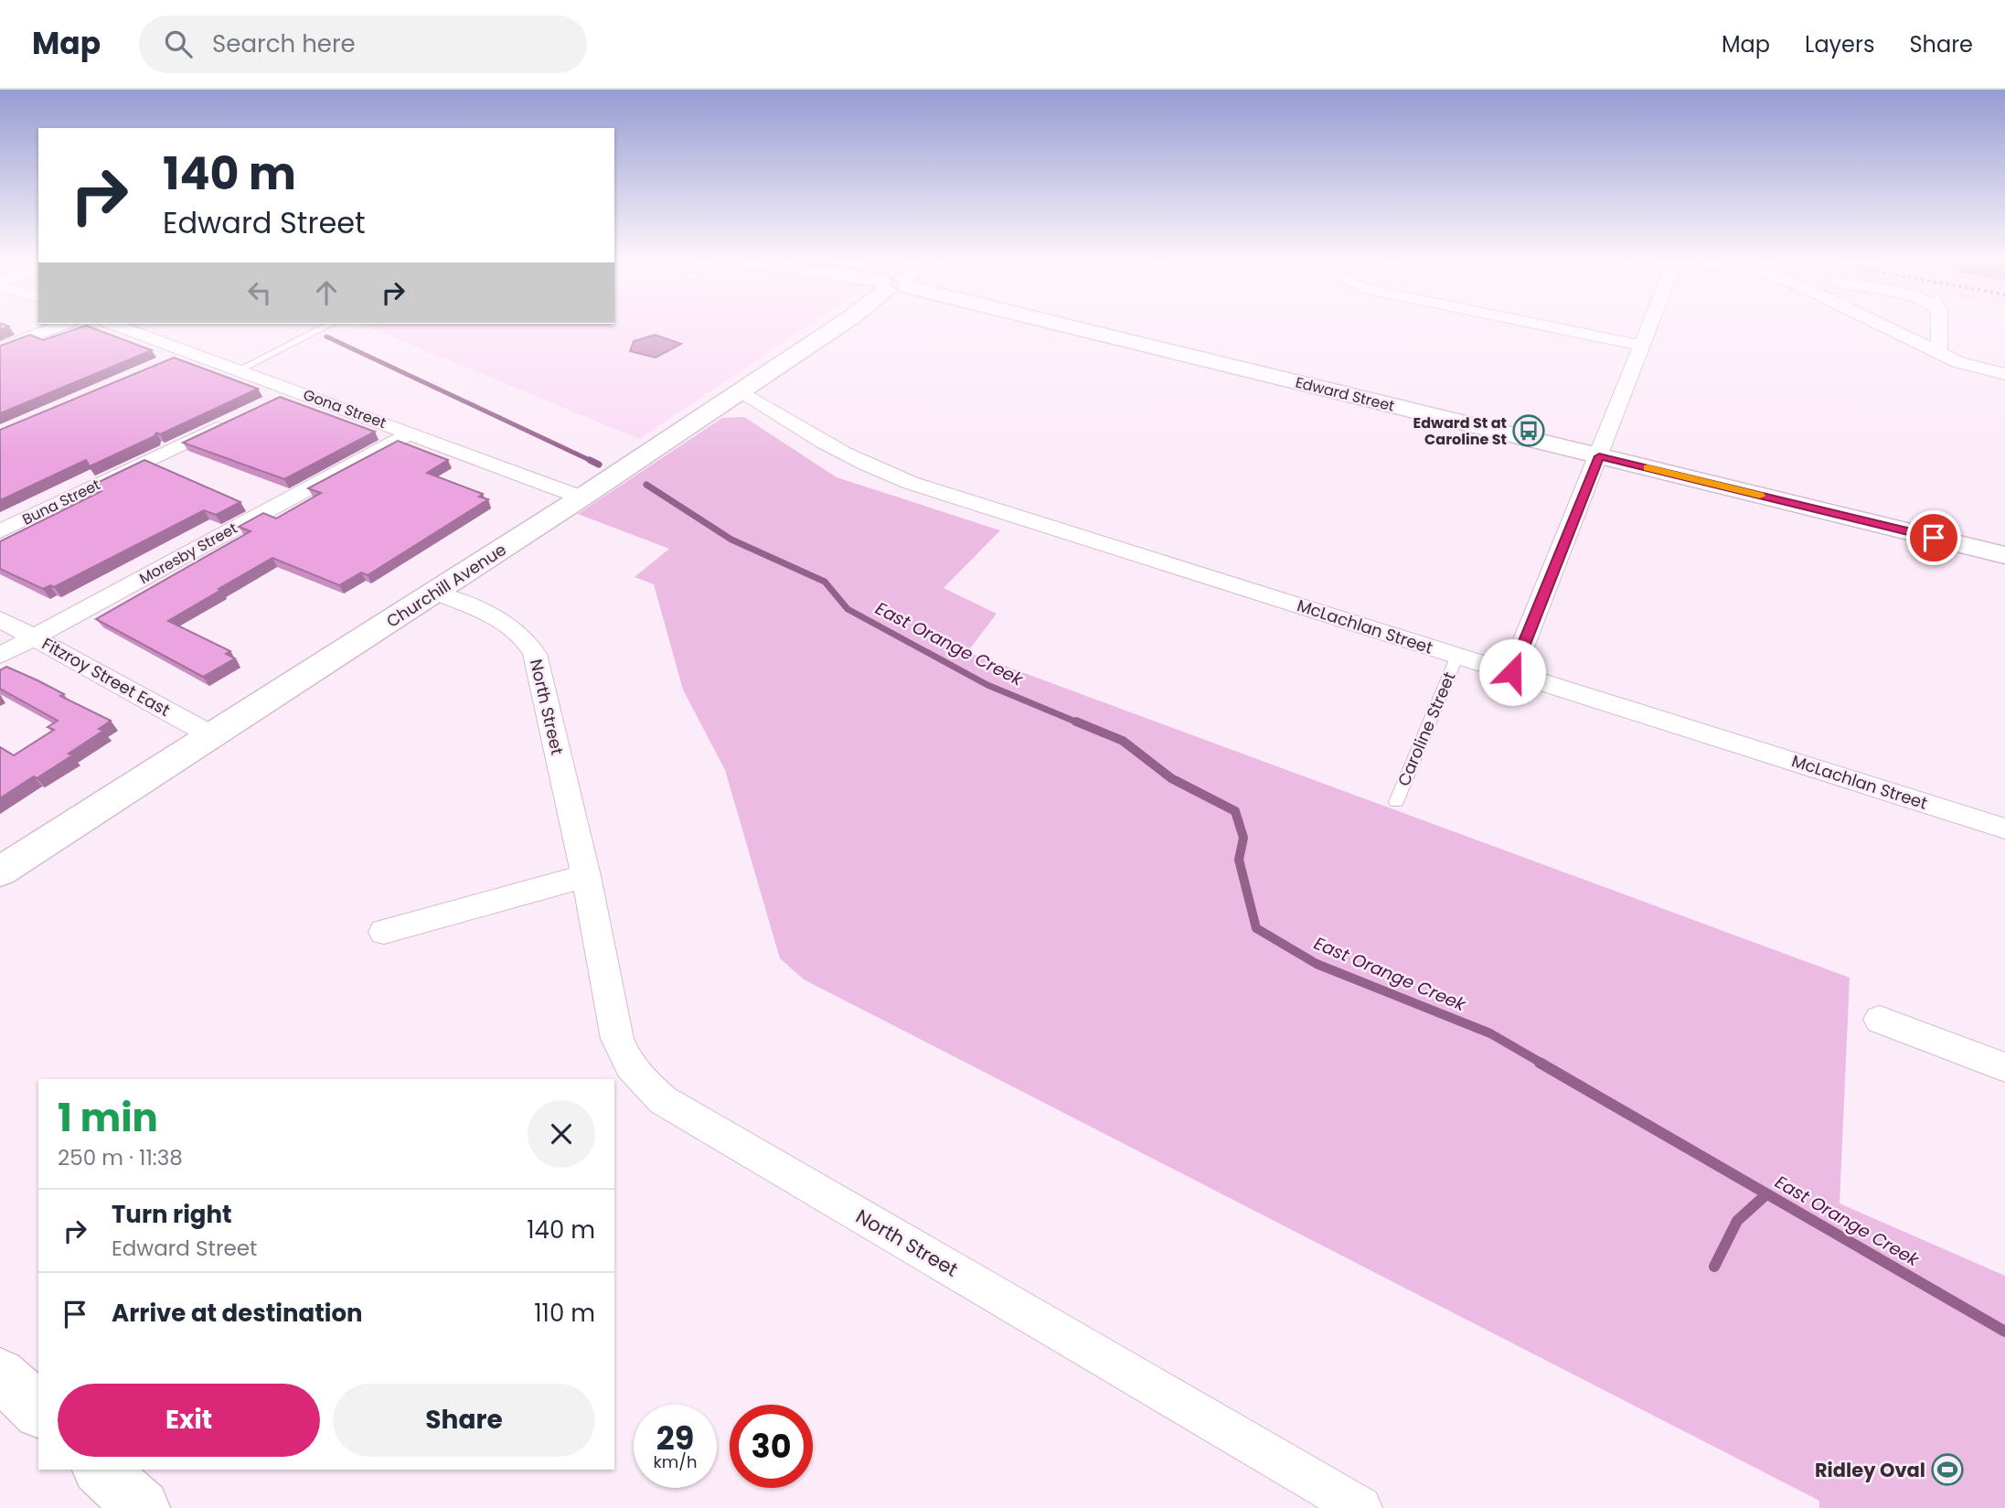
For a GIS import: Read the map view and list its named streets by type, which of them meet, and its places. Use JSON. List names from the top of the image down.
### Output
{
  "streets": {
    "street": [
      "Edward Street",
      "Gona Street",
      "Buna Street",
      "Moresby Street",
      "Churchill Avenue",
      "McLachlan Street",
      "Fitzroy Street East",
      "North Street"
    ],
    "lane": ["Caroline Street"]
  },
  "crossings": [
    ["Gona Street", "Moresby Street"],
    ["Gona Street", "Churchill Avenue"],
    ["Moresby Street", "Fitzroy Street East"],
    ["Churchill Avenue", "McLachlan Street"],
    ["Churchill Avenue", "Fitzroy Street East"],
    ["Churchill Avenue", "North Street"],
    ["McLachlan Street", "Caroline Street"]
  ],
  "water": ["East Orange Creek"],
  "places": {
    "bus stop": ["Edward St at Caroline St"],
    "sports": ["Ridley Oval"]
  },
  "page": {
    "header": "Map",
    "search": "Search here",
    "nav": ["Map", "Layers", "Share"],
    "turn": ["140 m", "Edward Street"],
    "heading": ["1 min", "250 m · 11:38"],
    "list": [
      {
        "name": "Turn right",
        "note": "Edward Street",
        "value": "140 m"
      },
      {
        "name": "Arrive at destination",
        "value": "110 m"
      }
    ],
    "buttons": ["Exit", "Share"],
    "speed": "29 km/h",
    "limit": "30"
  }
}
